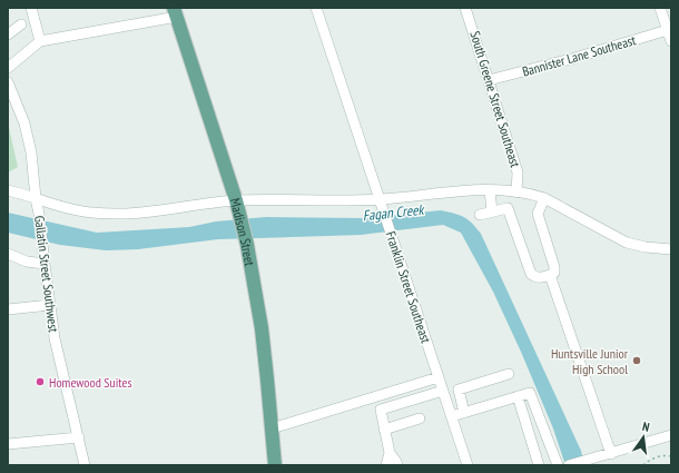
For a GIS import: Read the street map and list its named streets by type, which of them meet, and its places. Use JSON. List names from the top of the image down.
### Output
{
  "streets": {
    "main road": ["Madison Street"],
    "street": [
      "Bannister Lane Southeast",
      "South Greene Street Southeast",
      "Gallatin Street Southwest",
      "Franklin Street Southeast"
    ]
  },
  "crossings": [
    ["Bannister Lane Southeast", "South Greene Street Southeast"]
  ],
  "water": ["Fagan Creek"],
  "places": ["Huntsville Junior High School", "Homewood Suites"],
  "north": "top"
}
